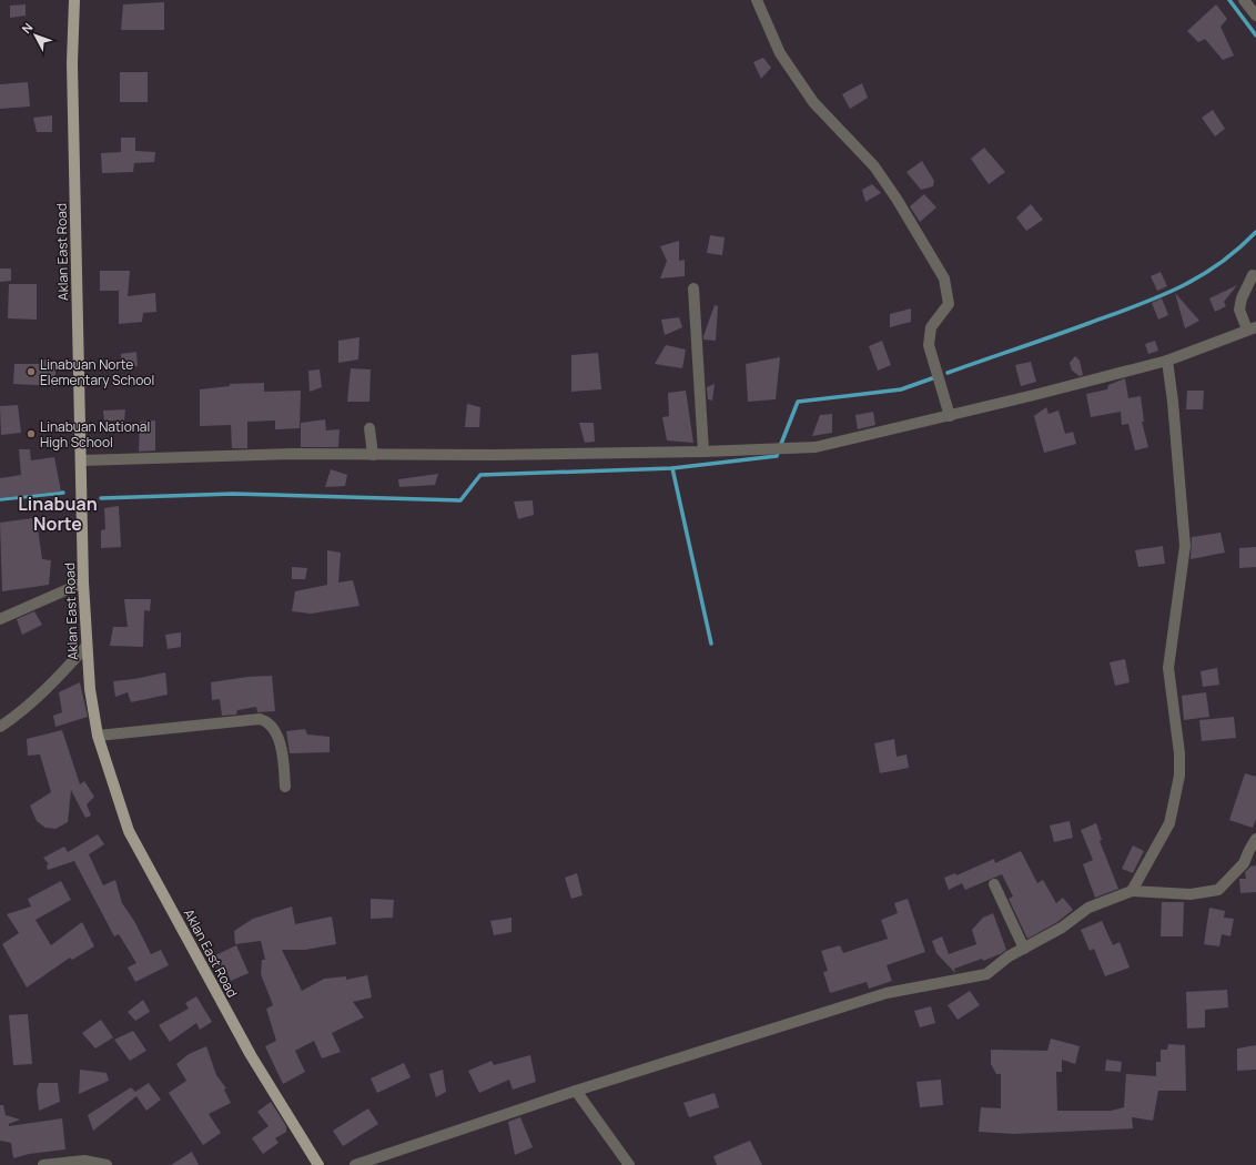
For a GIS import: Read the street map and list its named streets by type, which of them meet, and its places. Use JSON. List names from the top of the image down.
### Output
{
  "streets": {
    "main road": ["Aklan East Road"]
  },
  "districts": ["Linabuan Norte"],
  "places": ["Linabuan Norte Elementary School", "Linabuan National High School"],
  "north": "top left"
}
